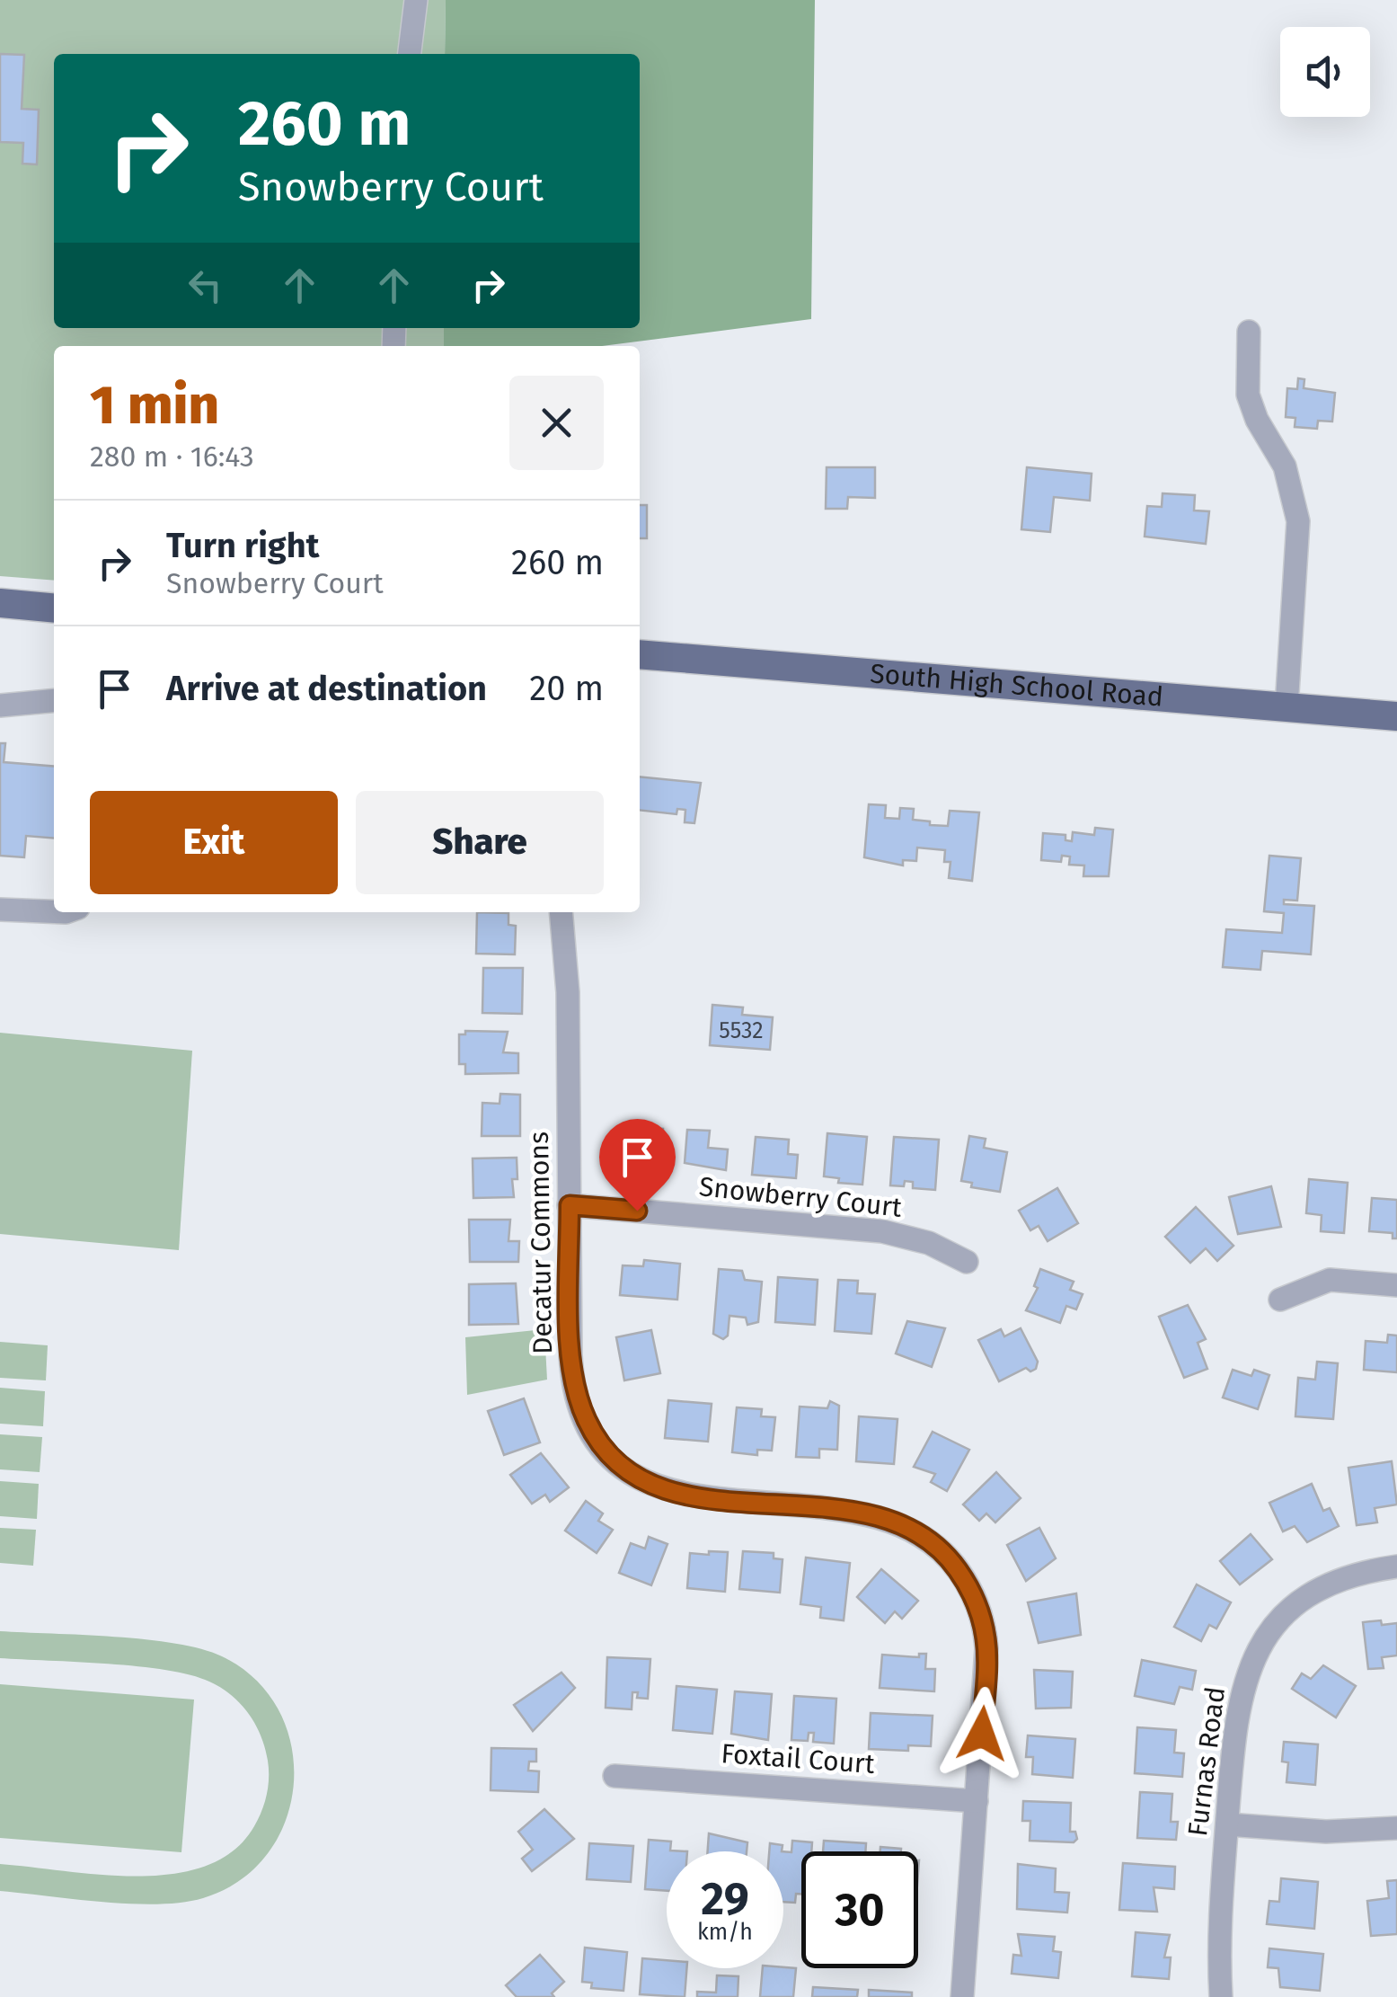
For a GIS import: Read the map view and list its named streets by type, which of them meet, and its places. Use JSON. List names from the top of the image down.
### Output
{
  "streets": {
    "main road": ["South High School Road"],
    "street": [
      "Snowberry Court",
      "Decatur Commons",
      "Foxtail Court",
      "Furnas Road"
    ]
  },
  "crossings": [
    ["Snowberry Court", "Decatur Commons"],
    ["Decatur Commons", "Foxtail Court"]
  ],
  "house_numbers": ["5532"],
  "page": {
    "turn": ["260 m", "Snowberry Court"],
    "heading": ["1 min", "280 m · 16:43"],
    "list": [
      {
        "name": "Turn right",
        "note": "Snowberry Court",
        "value": "260 m"
      },
      {
        "name": "Arrive at destination",
        "value": "20 m"
      }
    ],
    "buttons": ["Exit", "Share"],
    "speed": "29 km/h",
    "limit": "30"
  }
}
